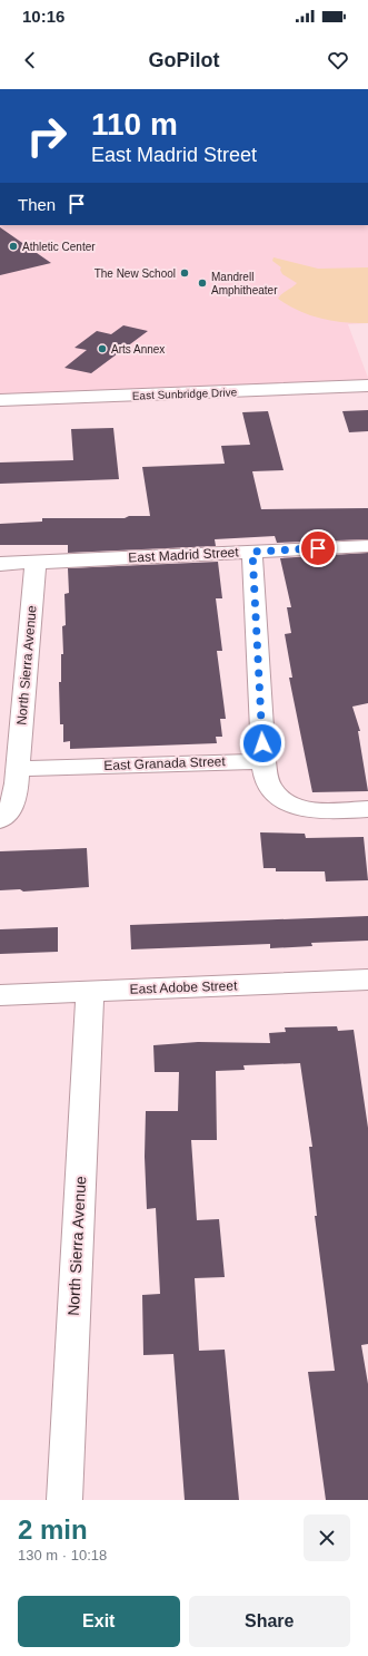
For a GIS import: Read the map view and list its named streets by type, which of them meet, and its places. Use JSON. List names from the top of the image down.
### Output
{
  "streets": {
    "street": [
      "East Sunbridge Drive",
      "East Madrid Street",
      "North Sierra Avenue",
      "East Granada Street",
      "East Adobe Street"
    ]
  },
  "crossings": [
    ["East Madrid Street", "North Sierra Avenue"],
    ["North Sierra Avenue", "East Granada Street"],
    ["North Sierra Avenue", "East Adobe Street"]
  ],
  "places": [
    "Athletic Center",
    "The New School",
    "Mandrell Amphitheater",
    "Arts Annex"
  ],
  "page": {
    "status": "10:16",
    "header": "GoPilot",
    "turn": ["110 m", "East Madrid Street"],
    "then": "Then",
    "heading": ["2 min", "130 m · 10:18"],
    "buttons": ["Exit", "Share"]
  }
}
